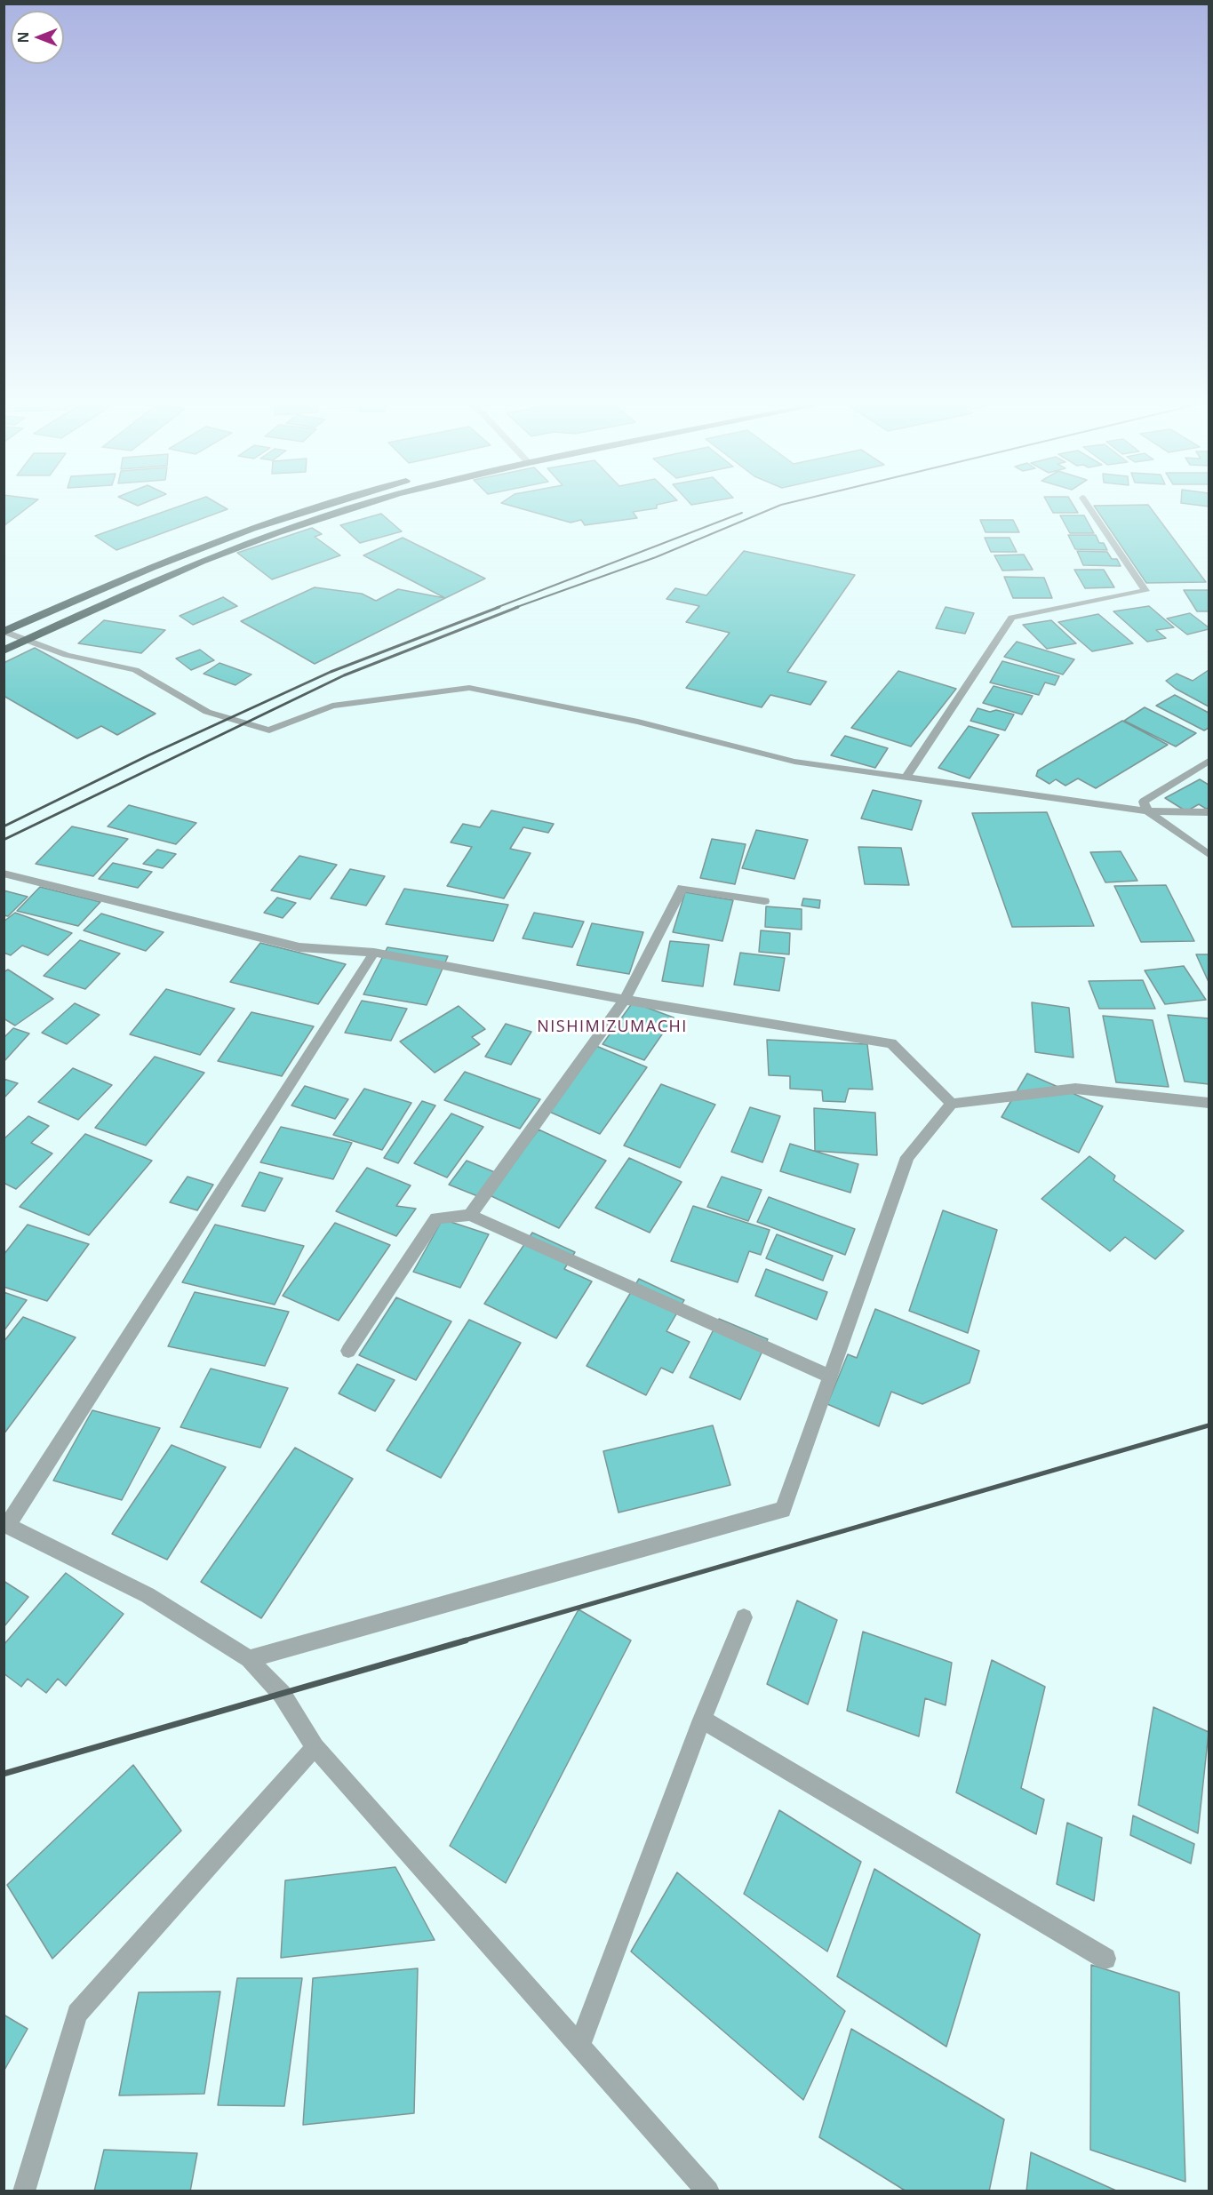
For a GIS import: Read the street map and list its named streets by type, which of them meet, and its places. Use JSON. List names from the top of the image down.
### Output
{
  "districts": ["NISHIMIZUMACHI"],
  "north": "left"
}
